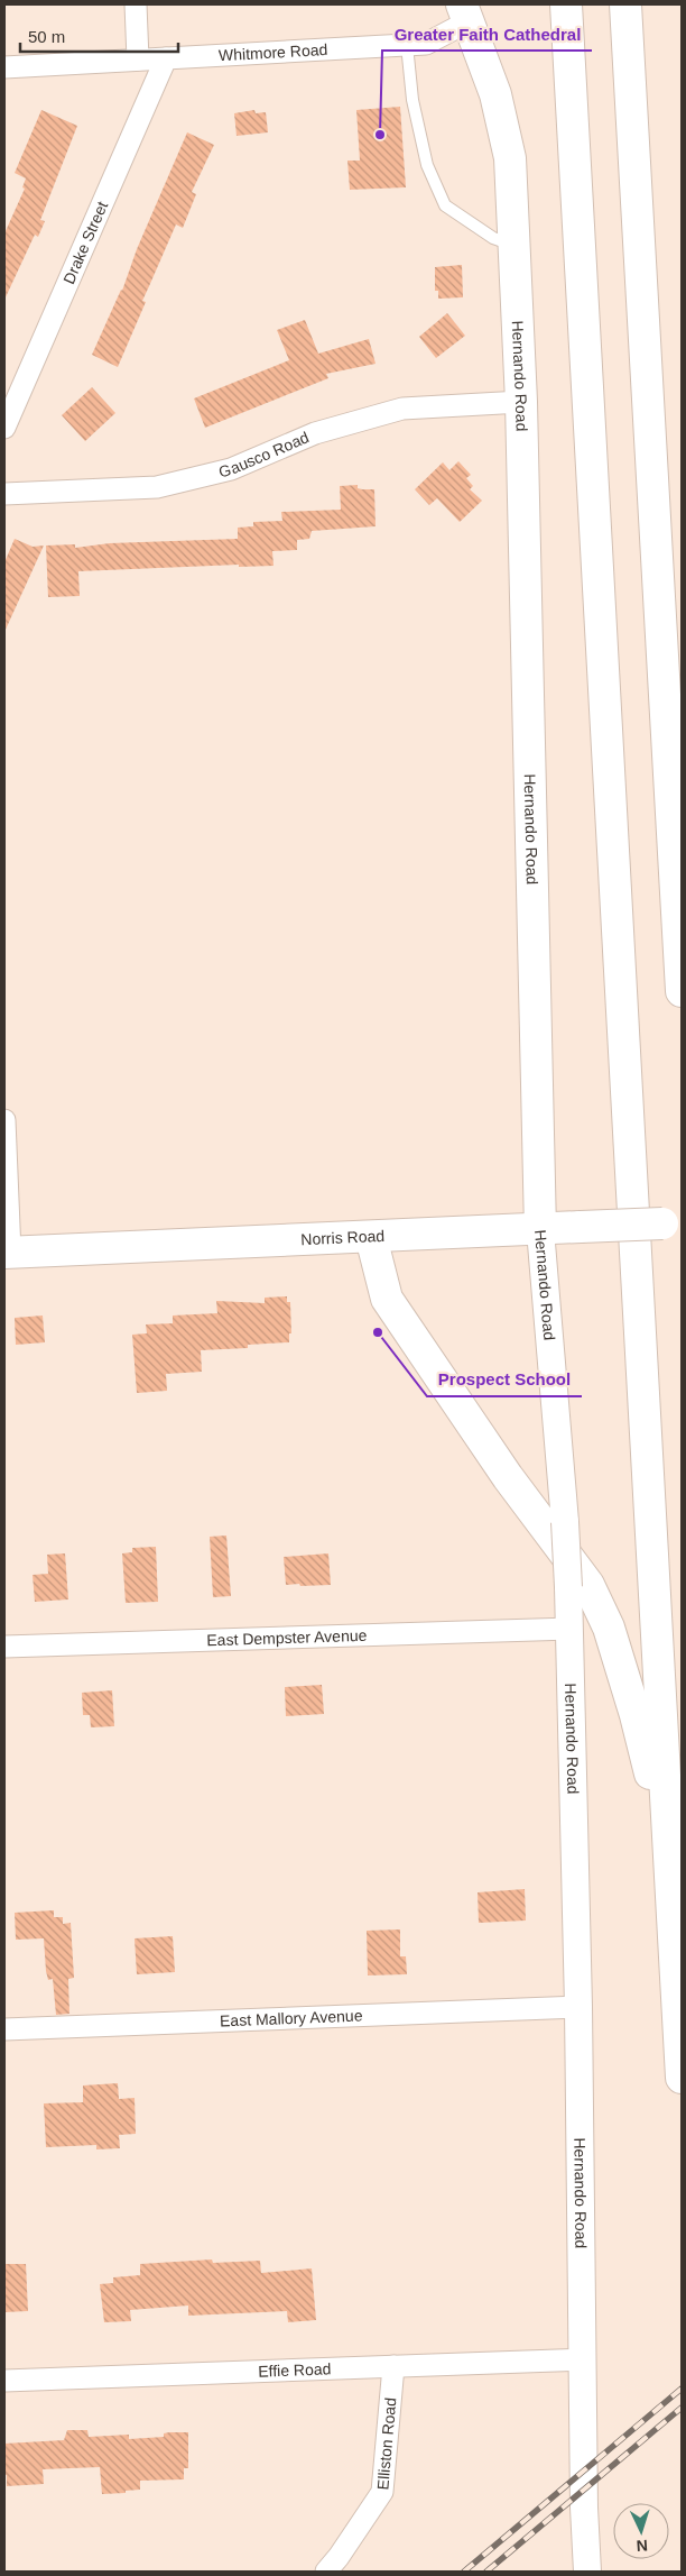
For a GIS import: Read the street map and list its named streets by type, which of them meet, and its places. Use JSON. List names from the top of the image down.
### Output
{
  "streets": {
    "main road": ["Hernando Road", "Norris Road"],
    "street": [
      "Whitmore Road",
      "Drake Street",
      "Gausco Road",
      "East Dempster Avenue",
      "East Mallory Avenue",
      "Effie Road",
      "Elliston Road"
    ]
  },
  "crossings": [
    ["Whitmore Road", "Drake Street"],
    ["Whitmore Road", "Hernando Road"],
    ["Hernando Road", "Gausco Road"],
    ["Hernando Road", "Norris Road"],
    ["Hernando Road", "East Dempster Avenue"],
    ["Hernando Road", "East Mallory Avenue"],
    ["Hernando Road", "Effie Road"],
    ["Effie Road", "Elliston Road"]
  ],
  "places": ["Greater Faith Cathedral", "Prospect School"],
  "scale_bar": "50 m",
  "north": "bottom"
}
